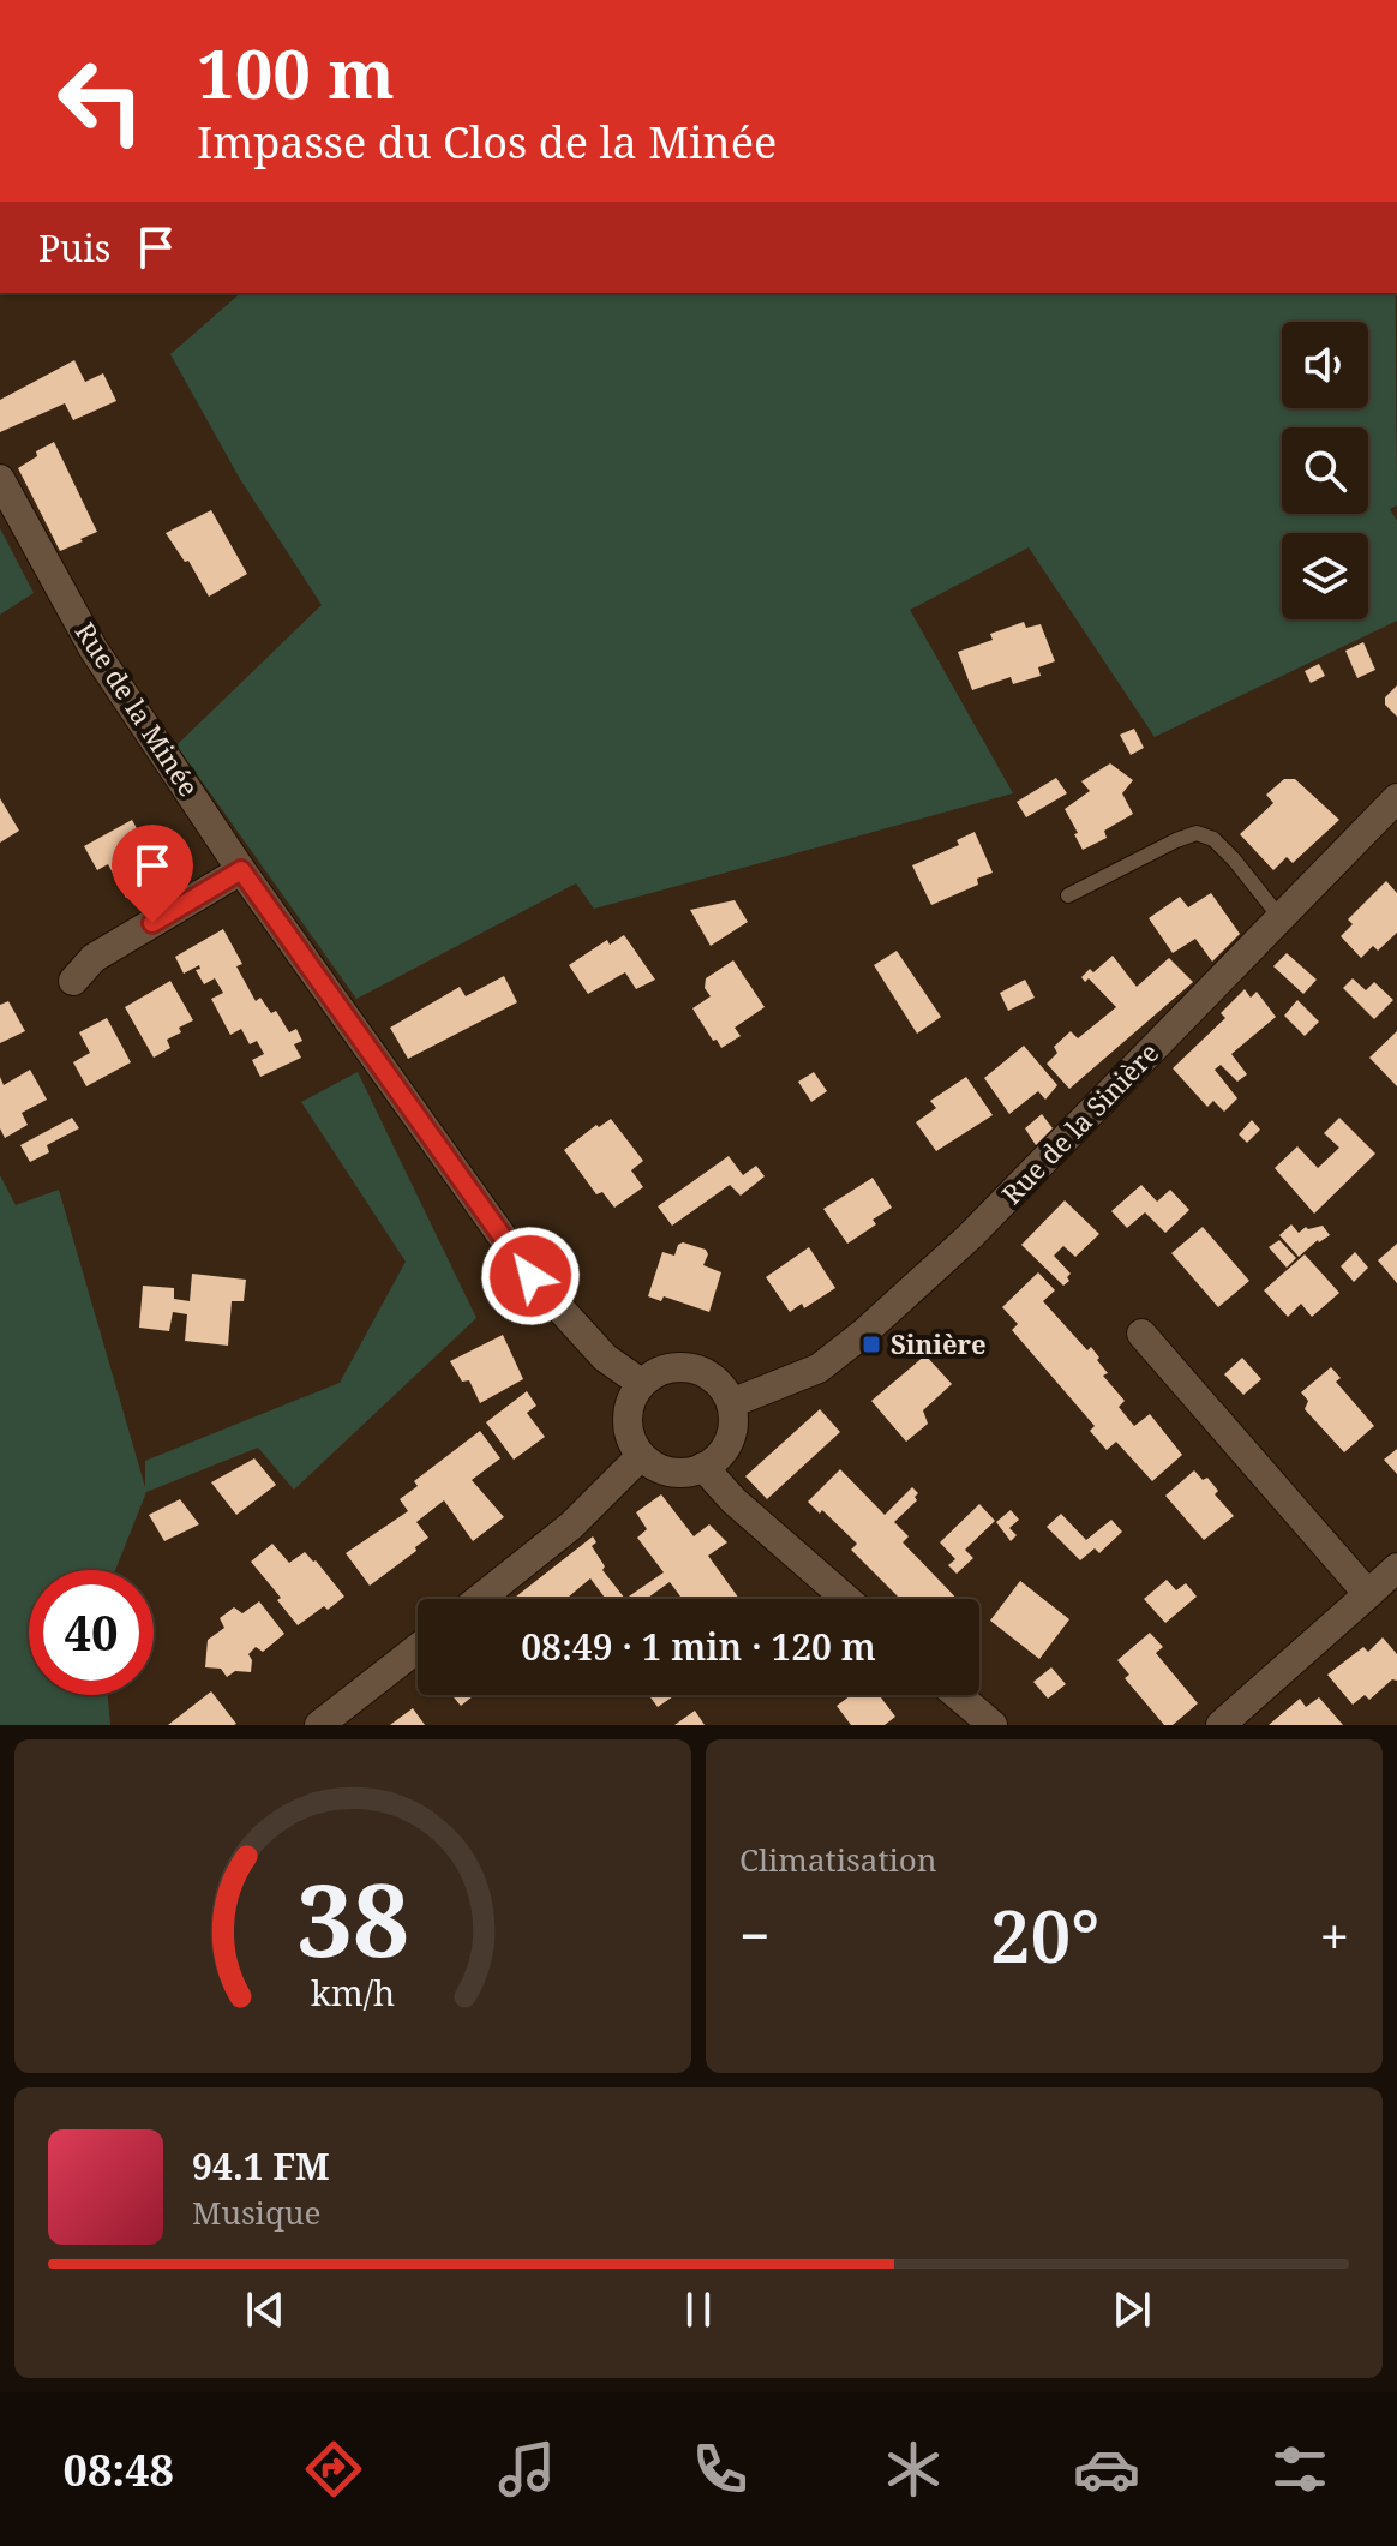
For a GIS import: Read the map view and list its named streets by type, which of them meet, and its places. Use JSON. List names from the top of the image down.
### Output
{
  "streets": {
    "street": ["Rue de la Minée", "Rue de la Sinière"]
  },
  "crossings": [
    ["Rue de la Minée", "Rue de la Sinière"]
  ],
  "places": {
    "transit": ["Sinière"]
  },
  "page": {
    "turn": ["100 m", "Impasse du Clos de la Minée"],
    "then": "Puis",
    "limit": "40",
    "trip": "08:49 · 1 min · 120 m",
    "tile": "Climatisation",
    "heat": ["−", "20°", "+"],
    "song": ["94.1 FM", "Musique"],
    "tabs": "08:48",
    "gauge": ["38", "km/h"]
  }
}
